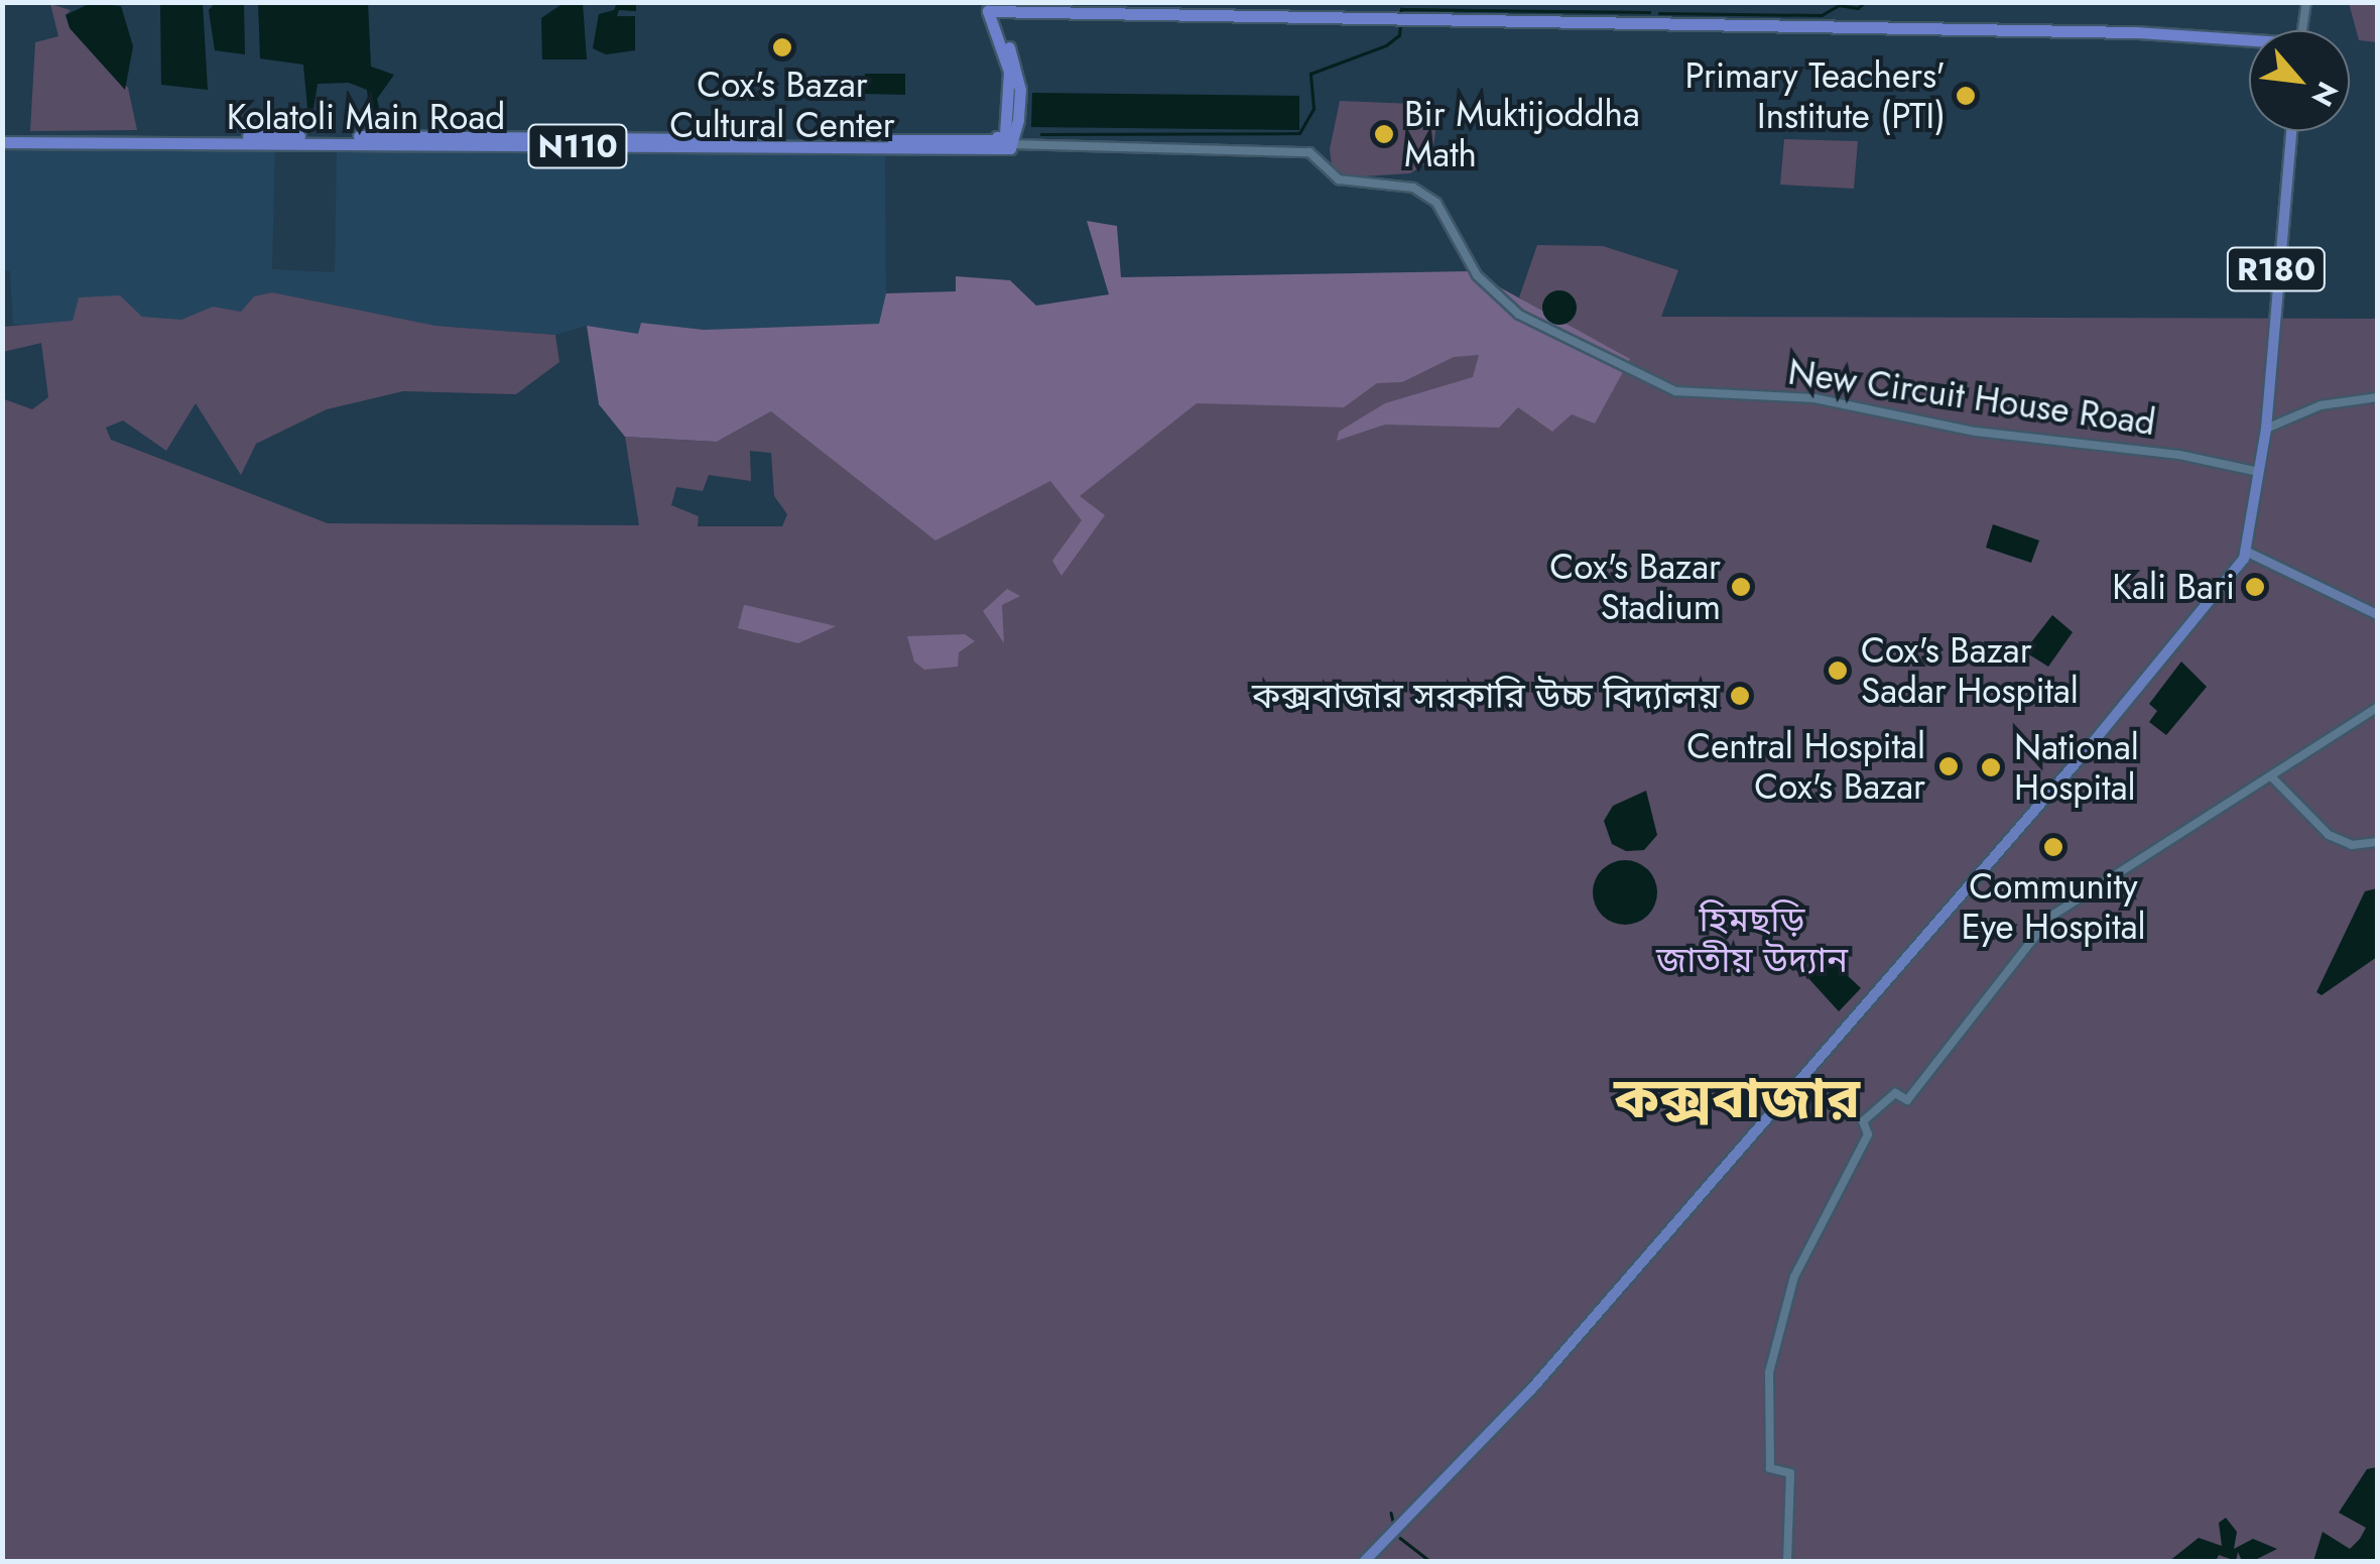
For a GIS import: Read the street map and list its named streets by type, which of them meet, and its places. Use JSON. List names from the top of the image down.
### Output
{
  "streets": {
    "highway": ["Kolatoli Main Road", "N110"],
    "main road": ["R180"],
    "street": ["New Circuit House Road"]
  },
  "crossings": [
    ["Kolatoli Main Road", "New Circuit House Road"],
    ["R180", "New Circuit House Road"]
  ],
  "districts": ["কক্সবাজার"],
  "parks": ["হিমছড়ি জাতীয় উদ্যান"],
  "places": [
    "Cox's Bazar Cultural Center",
    "Primary Teachers' Institute (PTI)",
    "Bir Muktijoddha Math",
    "Cox's Bazar Stadium",
    "Kali Bari",
    "Cox's Bazar Sadar Hospital",
    "কক্সবাজার সরকারি উচ্চ বিদ্যালয়",
    "Central Hospital Cox's Bazar",
    "National Hospital",
    "Community Eye Hospital"
  ],
  "north": "bottom right"
}
